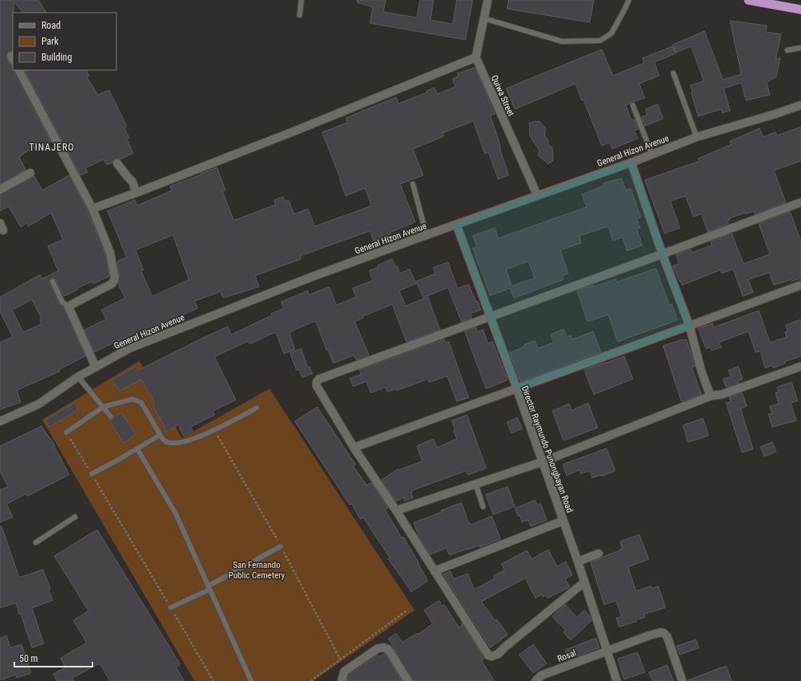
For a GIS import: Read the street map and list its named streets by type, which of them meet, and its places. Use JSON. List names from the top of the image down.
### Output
{
  "streets": {
    "street": [
      "Quiwa Street",
      "General Hizon Avenue",
      "Director Raymundo Punongbayan Road",
      "Rosal"
    ]
  },
  "crossings": [
    ["Quiwa Street", "General Hizon Avenue"],
    ["General Hizon Avenue", "Director Raymundo Punongbayan Road"],
    ["Director Raymundo Punongbayan Road", "Rosal"]
  ],
  "districts": ["TINAJERO"],
  "parks": ["San Fernando Public Cemetery"],
  "legend": ["Road", "Park", "Building"],
  "scale_bar": "50 m"
}
